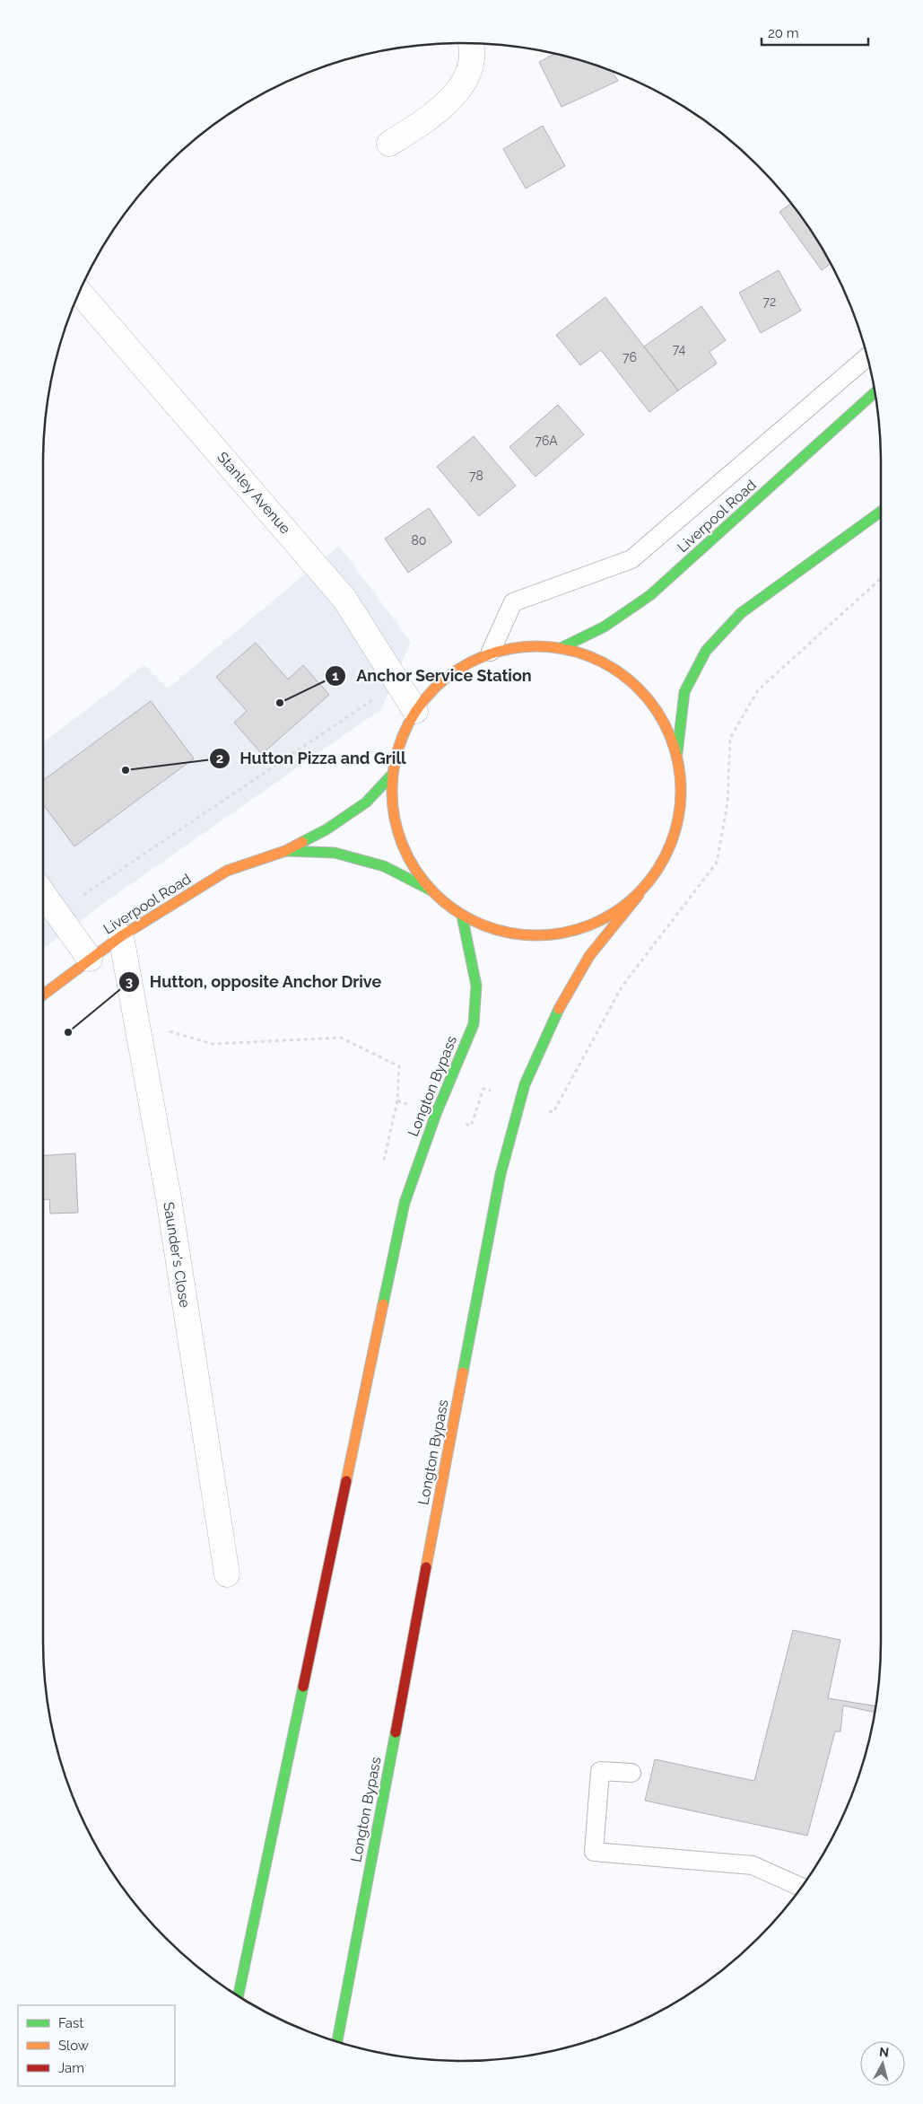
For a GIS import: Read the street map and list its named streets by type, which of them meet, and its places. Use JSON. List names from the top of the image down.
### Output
{
  "streets": {
    "main road": ["Liverpool Road", "Longton Bypass"],
    "street": ["Stanley Avenue", "Saunder's Close"]
  },
  "crossings": [
    ["Liverpool Road", "Saunder's Close"]
  ],
  "places": ["Anchor Service Station", "Hutton Pizza and Grill", "Hutton, opposite Anchor Drive"],
  "house_numbers": [
    "72",
    "74",
    "76",
    "76A",
    "78",
    "80"
  ],
  "legend": ["Fast", "Slow", "Jam"],
  "scale_bar": "20 m",
  "north": "top"
}
